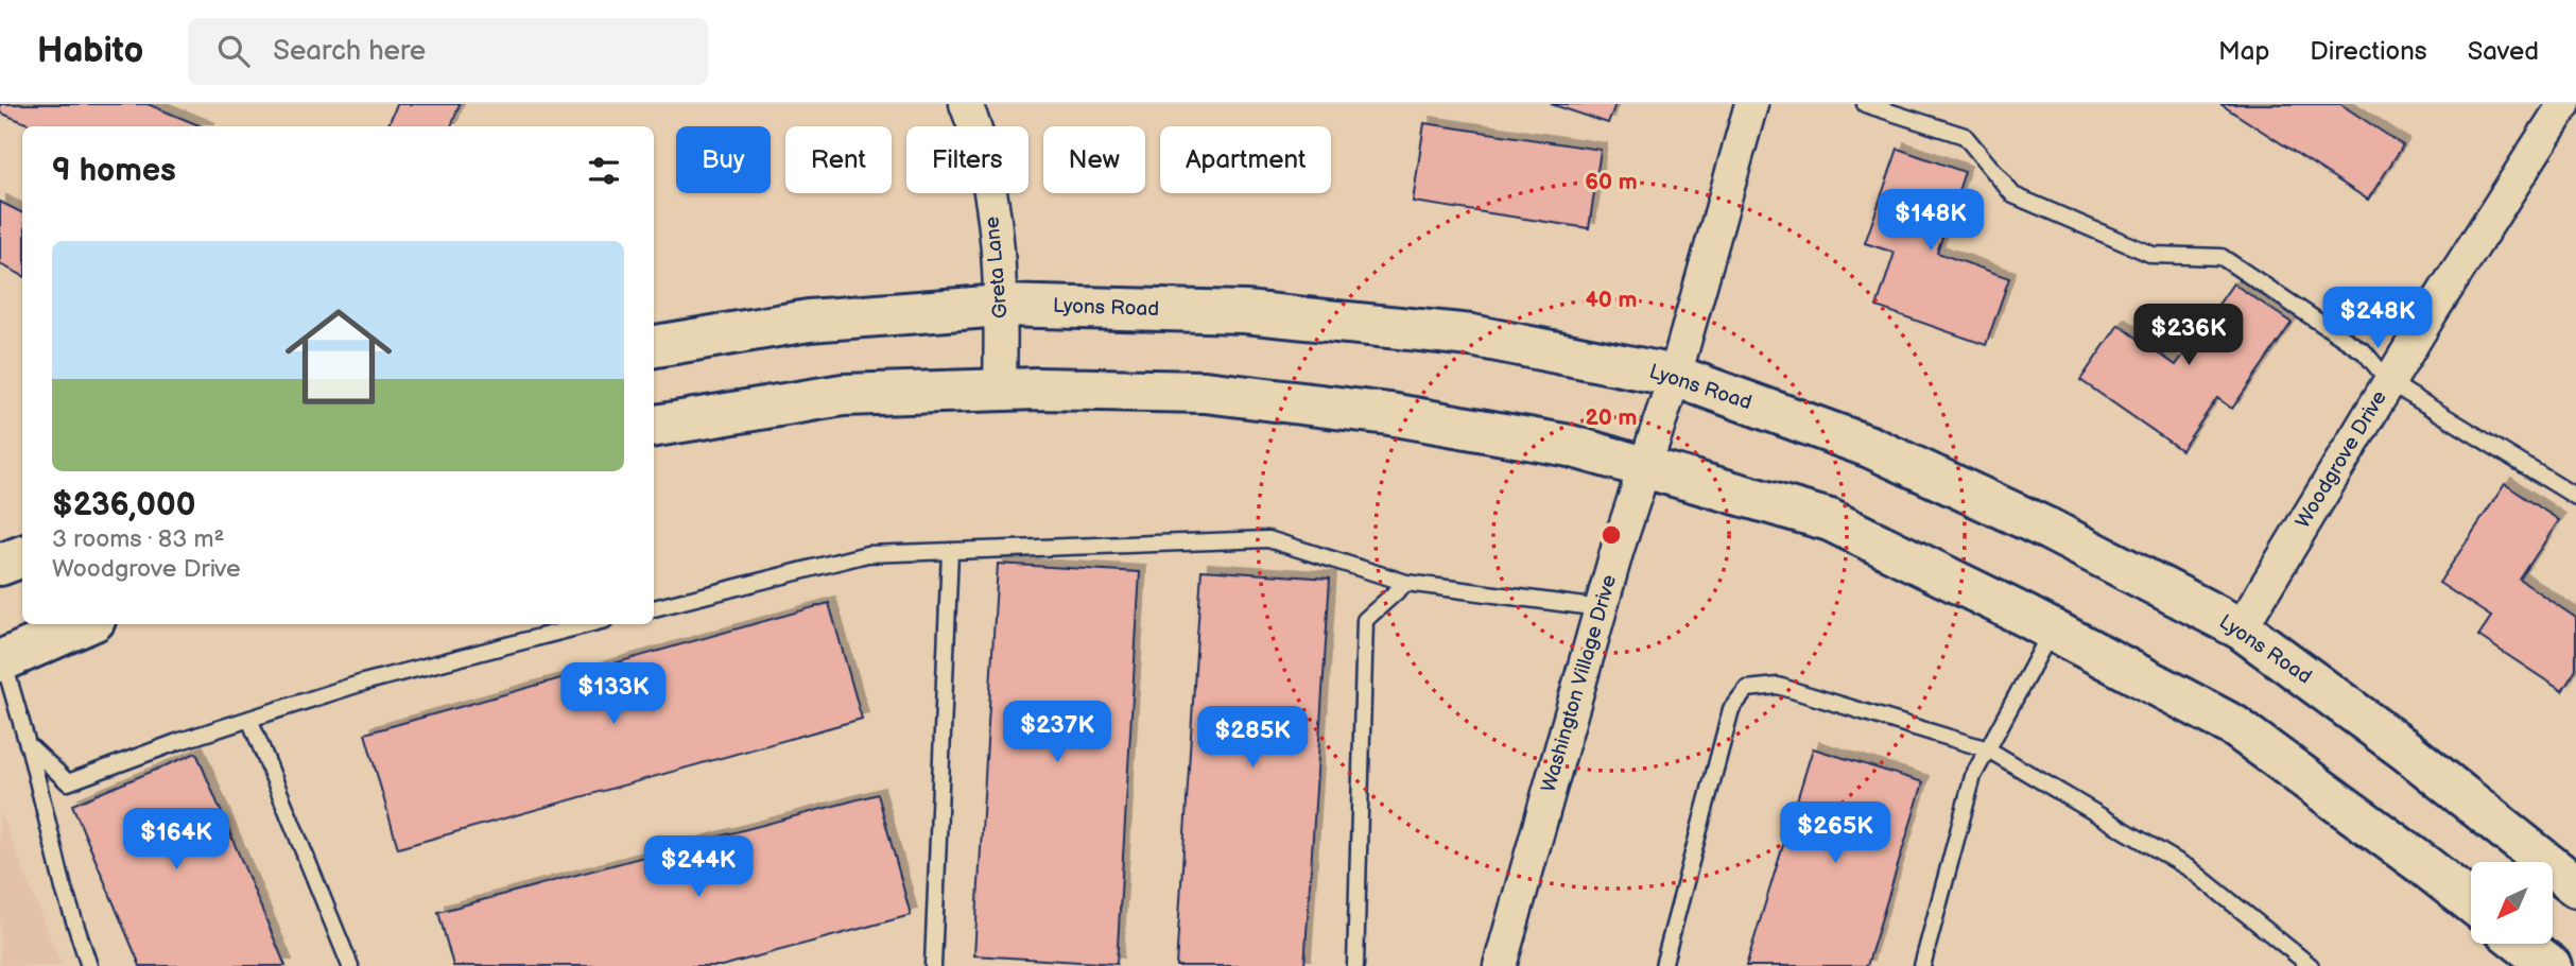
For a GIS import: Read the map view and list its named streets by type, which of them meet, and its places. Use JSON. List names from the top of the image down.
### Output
{
  "streets": {
    "main road": ["Lyons Road"],
    "street": ["Greta Lane", "Woodgrove Drive", "Washington Village Drive"]
  },
  "crossings": [
    ["Greta Lane", "Lyons Road"],
    ["Lyons Road", "Woodgrove Drive"],
    ["Lyons Road", "Washington Village Drive"]
  ],
  "north": "bottom left",
  "page": {
    "header": "Habito",
    "search": "Search here",
    "nav": ["Map", "Directions", "Saved"],
    "chip": [
      "Buy",
      "Rent",
      "Filters",
      "New",
      "Apartment"
    ],
    "heading": "9 homes",
    "price": [
      "$148K",
      "$248K",
      "$236K",
      "$133K",
      "$237K",
      "$285K",
      "$265K",
      "$164K",
      "$244K"
    ],
    "list": [
      {
        "name": "$236,000",
        "note": "3 rooms · 83 m² · Woodgrove Drive"
      }
    ]
  },
  "rings": ["60 m", "40 m", "20 m"]
}
